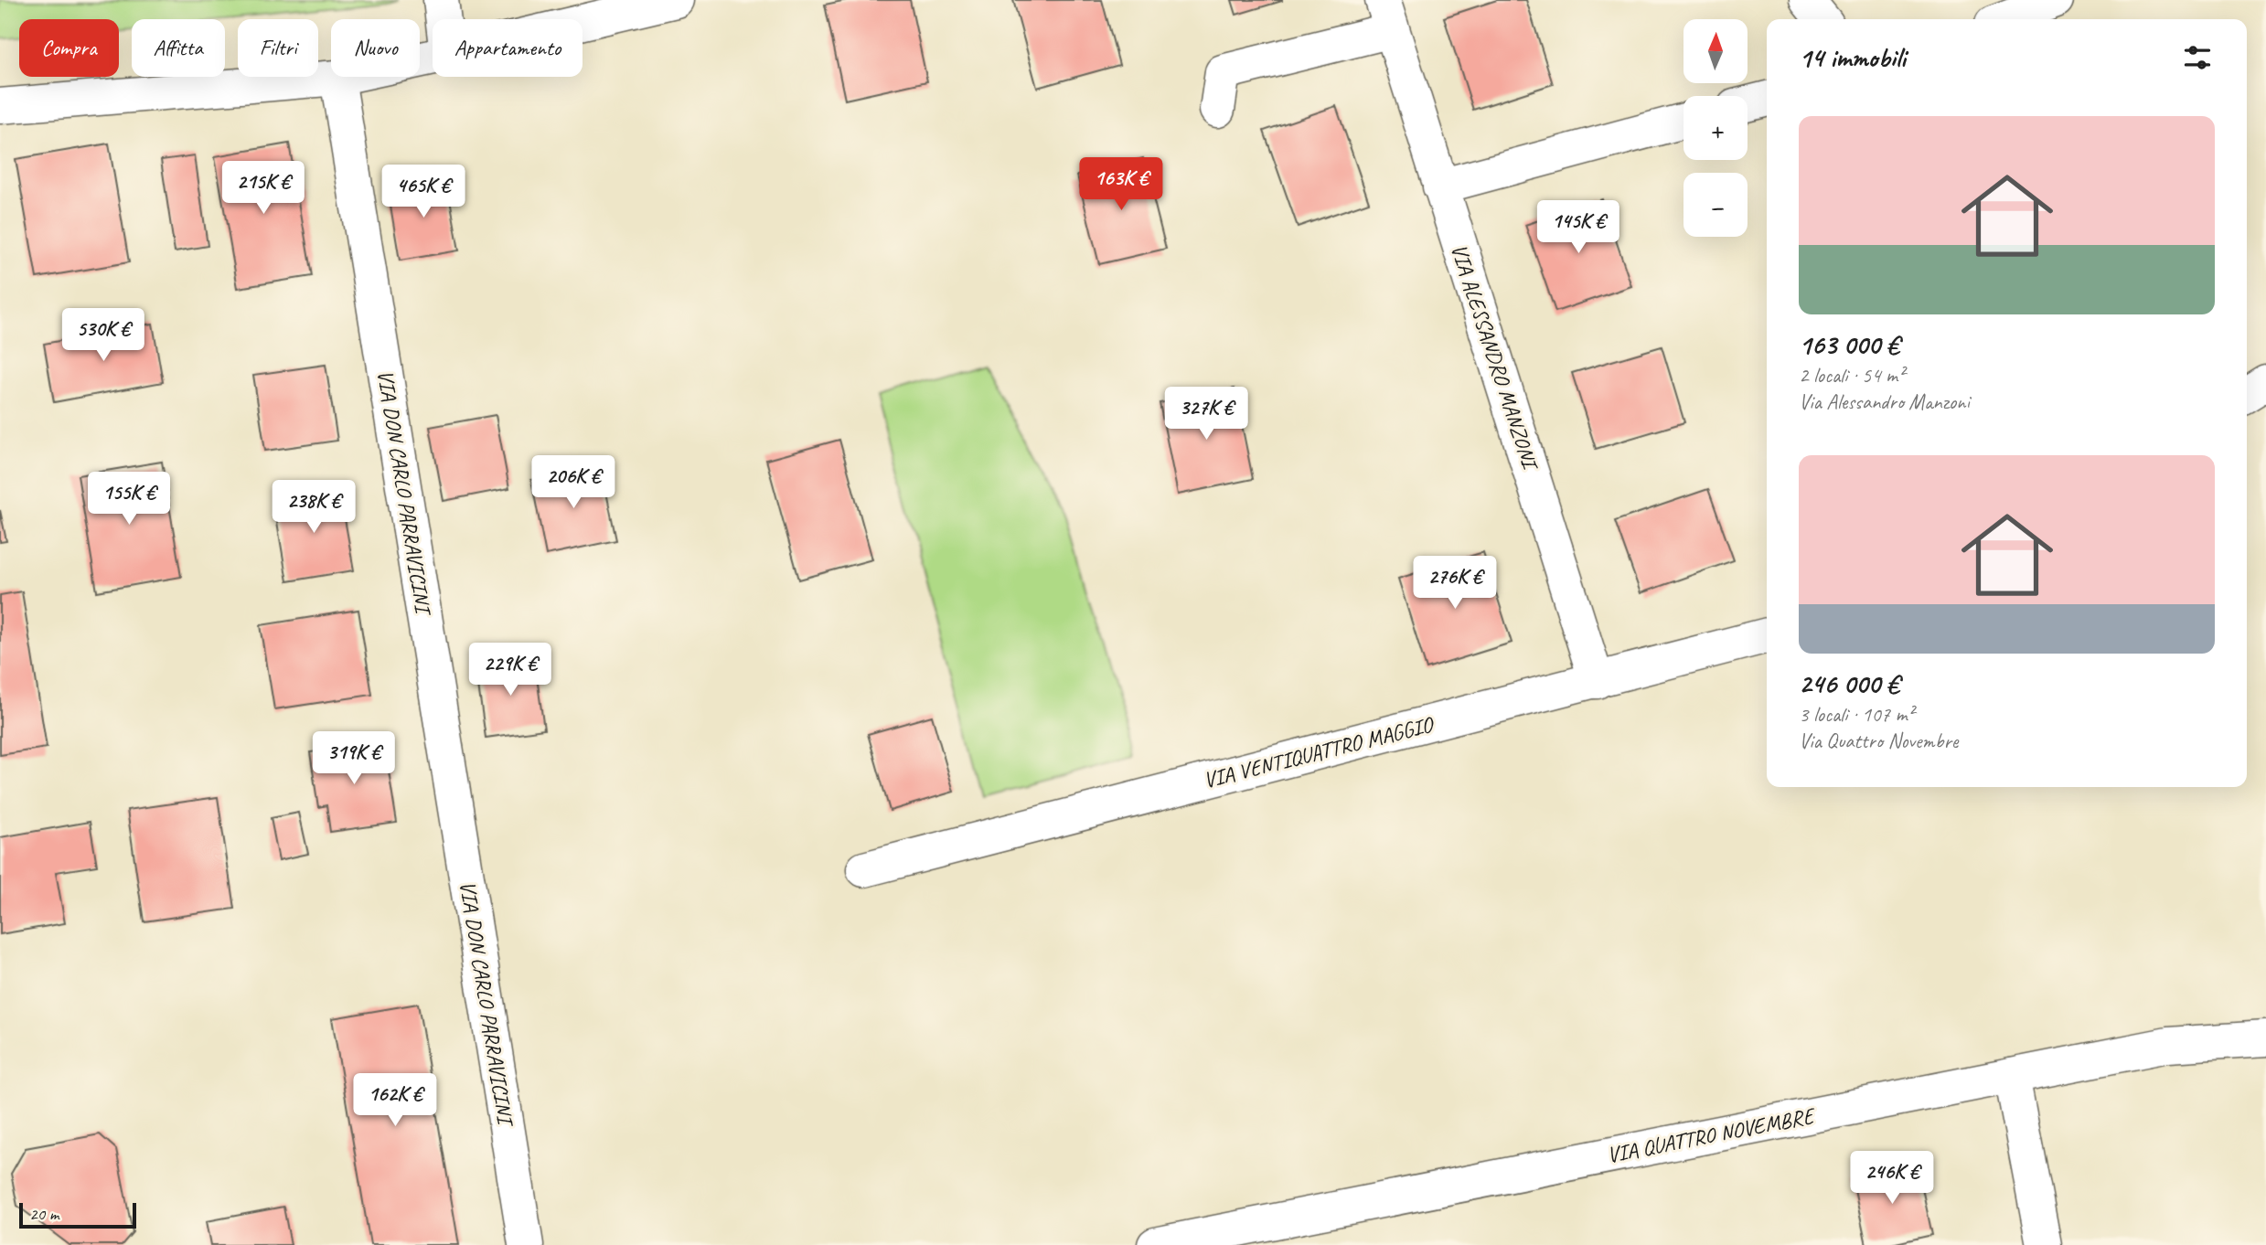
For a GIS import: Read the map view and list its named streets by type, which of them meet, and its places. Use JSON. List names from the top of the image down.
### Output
{
  "streets": {
    "street": [
      "VIA ALESSANDRO MANZONI",
      "VIA DON CARLO PARRAVICINI",
      "VIA VENTIQUATTRO MAGGIO",
      "VIA QUATTRO NOVEMBRE"
    ]
  },
  "crossings": [
    ["VIA ALESSANDRO MANZONI", "VIA VENTIQUATTRO MAGGIO"]
  ],
  "scale_bar": "20 m",
  "north": "top",
  "page": {
    "map_buttons": ["+", "−"],
    "chip": [
      "Compra",
      "Affitta",
      "Filtri",
      "Nuovo",
      "Appartamento"
    ],
    "heading": "14 immobili",
    "list": [
      {
        "name": "163 000 €",
        "note": "2 locali · 54 m² · Via Alessandro Manzoni"
      },
      {
        "name": "246 000 €",
        "note": "3 locali · 107 m² · Via Quattro Novembre"
      }
    ],
    "price": [
      "163K €",
      "215K €",
      "465K €",
      "145K €",
      "530K €",
      "327K €",
      "206K €",
      "155K €",
      "238K €",
      "276K €",
      "229K €",
      "319K €",
      "162K €",
      "246K €"
    ],
    "scale": "20 m"
  }
}
